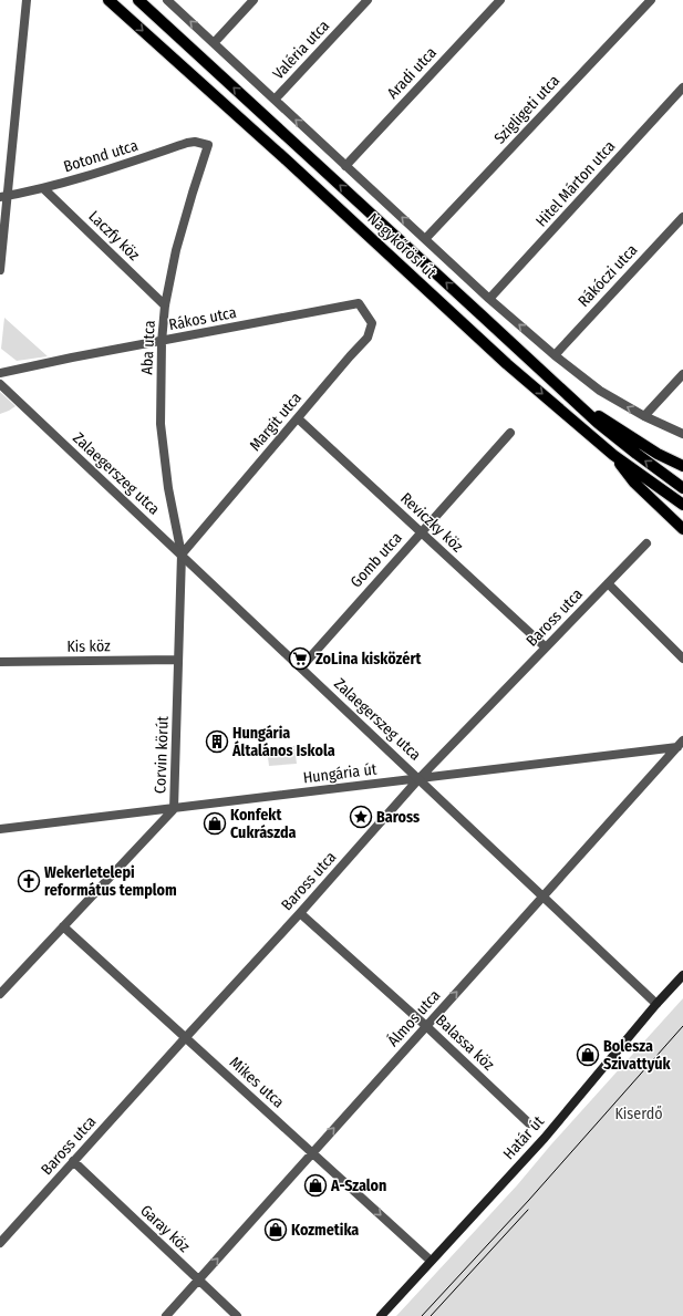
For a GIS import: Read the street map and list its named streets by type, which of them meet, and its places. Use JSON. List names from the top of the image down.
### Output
{
  "streets": {
    "main road": ["Nagykőrösi út", "Határ út"],
    "street": [
      "Valéria utca",
      "Aradi utca",
      "Szigligeti utca",
      "Botond utca",
      "Hitel Márton utca",
      "Laczfy köz",
      "Rákóczi utca",
      "Rákos utca",
      "Aba utca",
      "Margit utca",
      "Zalaegerszeg utca",
      "Reviczky köz",
      "Gomb utca",
      "Baross utca",
      "Kis köz",
      "Corvin körút",
      "Hungária út",
      "Álmos utca",
      "Balassa köz",
      "Mikes utca",
      "Garay köz"
    ]
  },
  "crossings": [
    ["Valéria utca", "Nagykőrösi út"],
    ["Aradi utca", "Nagykőrösi út"],
    ["Szigligeti utca", "Nagykőrösi út"],
    ["Botond utca", "Laczfy köz"],
    ["Botond utca", "Aba utca"],
    ["Hitel Márton utca", "Nagykőrösi út"],
    ["Laczfy köz", "Aba utca"],
    ["Nagykőrösi út", "Rákóczi utca"],
    ["Rákos utca", "Aba utca"],
    ["Rákos utca", "Margit utca"],
    ["Aba utca", "Margit utca"],
    ["Aba utca", "Zalaegerszeg utca"],
    ["Aba utca", "Corvin körút"],
    ["Margit utca", "Zalaegerszeg utca"],
    ["Margit utca", "Reviczky köz"],
    ["Margit utca", "Corvin körút"],
    ["Zalaegerszeg utca", "Gomb utca"],
    ["Zalaegerszeg utca", "Baross utca"],
    ["Zalaegerszeg utca", "Corvin körút"],
    ["Zalaegerszeg utca", "Hungária út"],
    ["Zalaegerszeg utca", "Álmos utca"],
    ["Zalaegerszeg utca", "Határ út"],
    ["Reviczky köz", "Gomb utca"],
    ["Reviczky köz", "Baross utca"],
    ["Baross utca", "Hungária út"],
    ["Baross utca", "Balassa köz"],
    ["Baross utca", "Mikes utca"],
    ["Baross utca", "Garay köz"],
    ["Kis köz", "Corvin körút"],
    ["Corvin körút", "Hungária út"],
    ["Corvin körút", "Mikes utca"],
    ["Hungária út", "Álmos utca"],
    ["Álmos utca", "Balassa köz"],
    ["Álmos utca", "Mikes utca"],
    ["Álmos utca", "Garay köz"],
    ["Mikes utca", "Határ út"]
  ],
  "one_way": ["Álmos utca"],
  "parks": ["Kiserdő"],
  "places": {
    "supermarket": ["ZoLina kisközért"],
    "building": ["Hungária Általános Iskola"],
    "place": ["Baross"],
    "shop": [
      "Konfekt Cukrászda",
      "Bolesza Szivattyúk",
      "A-Szalon",
      "Kozmetika"
    ],
    "church": ["Wekerletelepi református templom"]
  }
}
